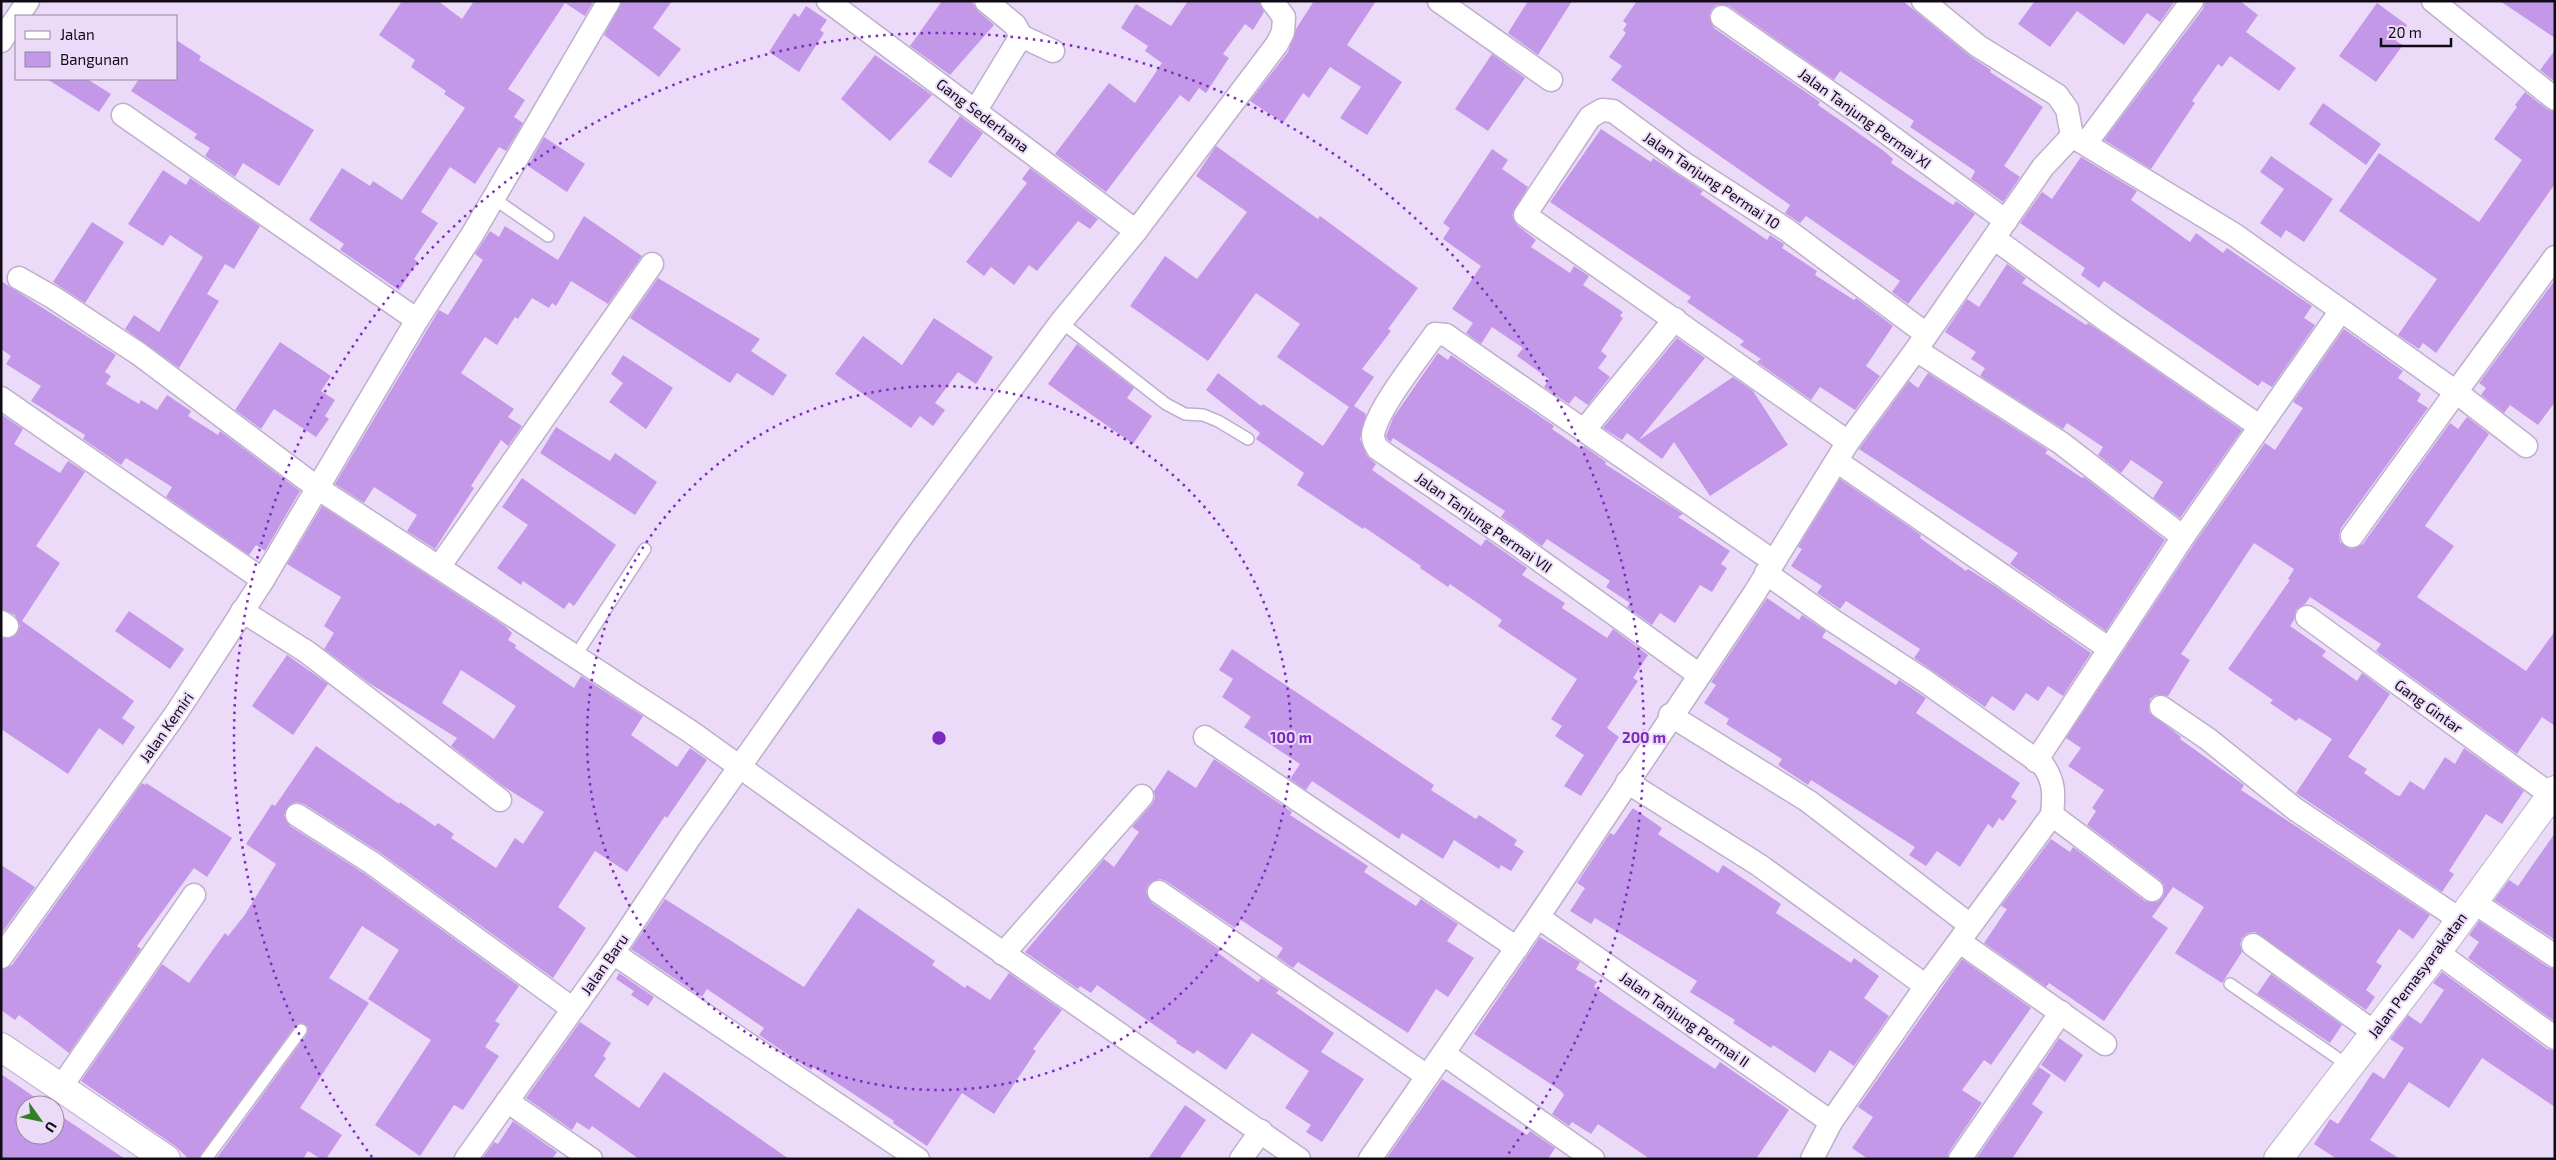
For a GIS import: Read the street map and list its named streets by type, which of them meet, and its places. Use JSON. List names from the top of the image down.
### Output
{
  "streets": {
    "street": [
      "Gang Sederhana",
      "Jalan Tanjung Permai XI",
      "Jalan Tanjung Permai 10",
      "Jalan Tanjung Permai VII",
      "Gang Gintar",
      "Jalan Kemiri",
      "Jalan Baru",
      "Jalan Pemasyarakatan",
      "Jalan Tanjung Permai II"
    ]
  },
  "crossings": [
    ["Gang Sederhana", "Jalan Baru"],
    ["Gang Gintar", "Jalan Pemasyarakatan"]
  ],
  "legend": ["Jalan", "Bangunan"],
  "scale_bar": "20 m",
  "north": "bottom right",
  "rings": ["100 m", "200 m"]
}
